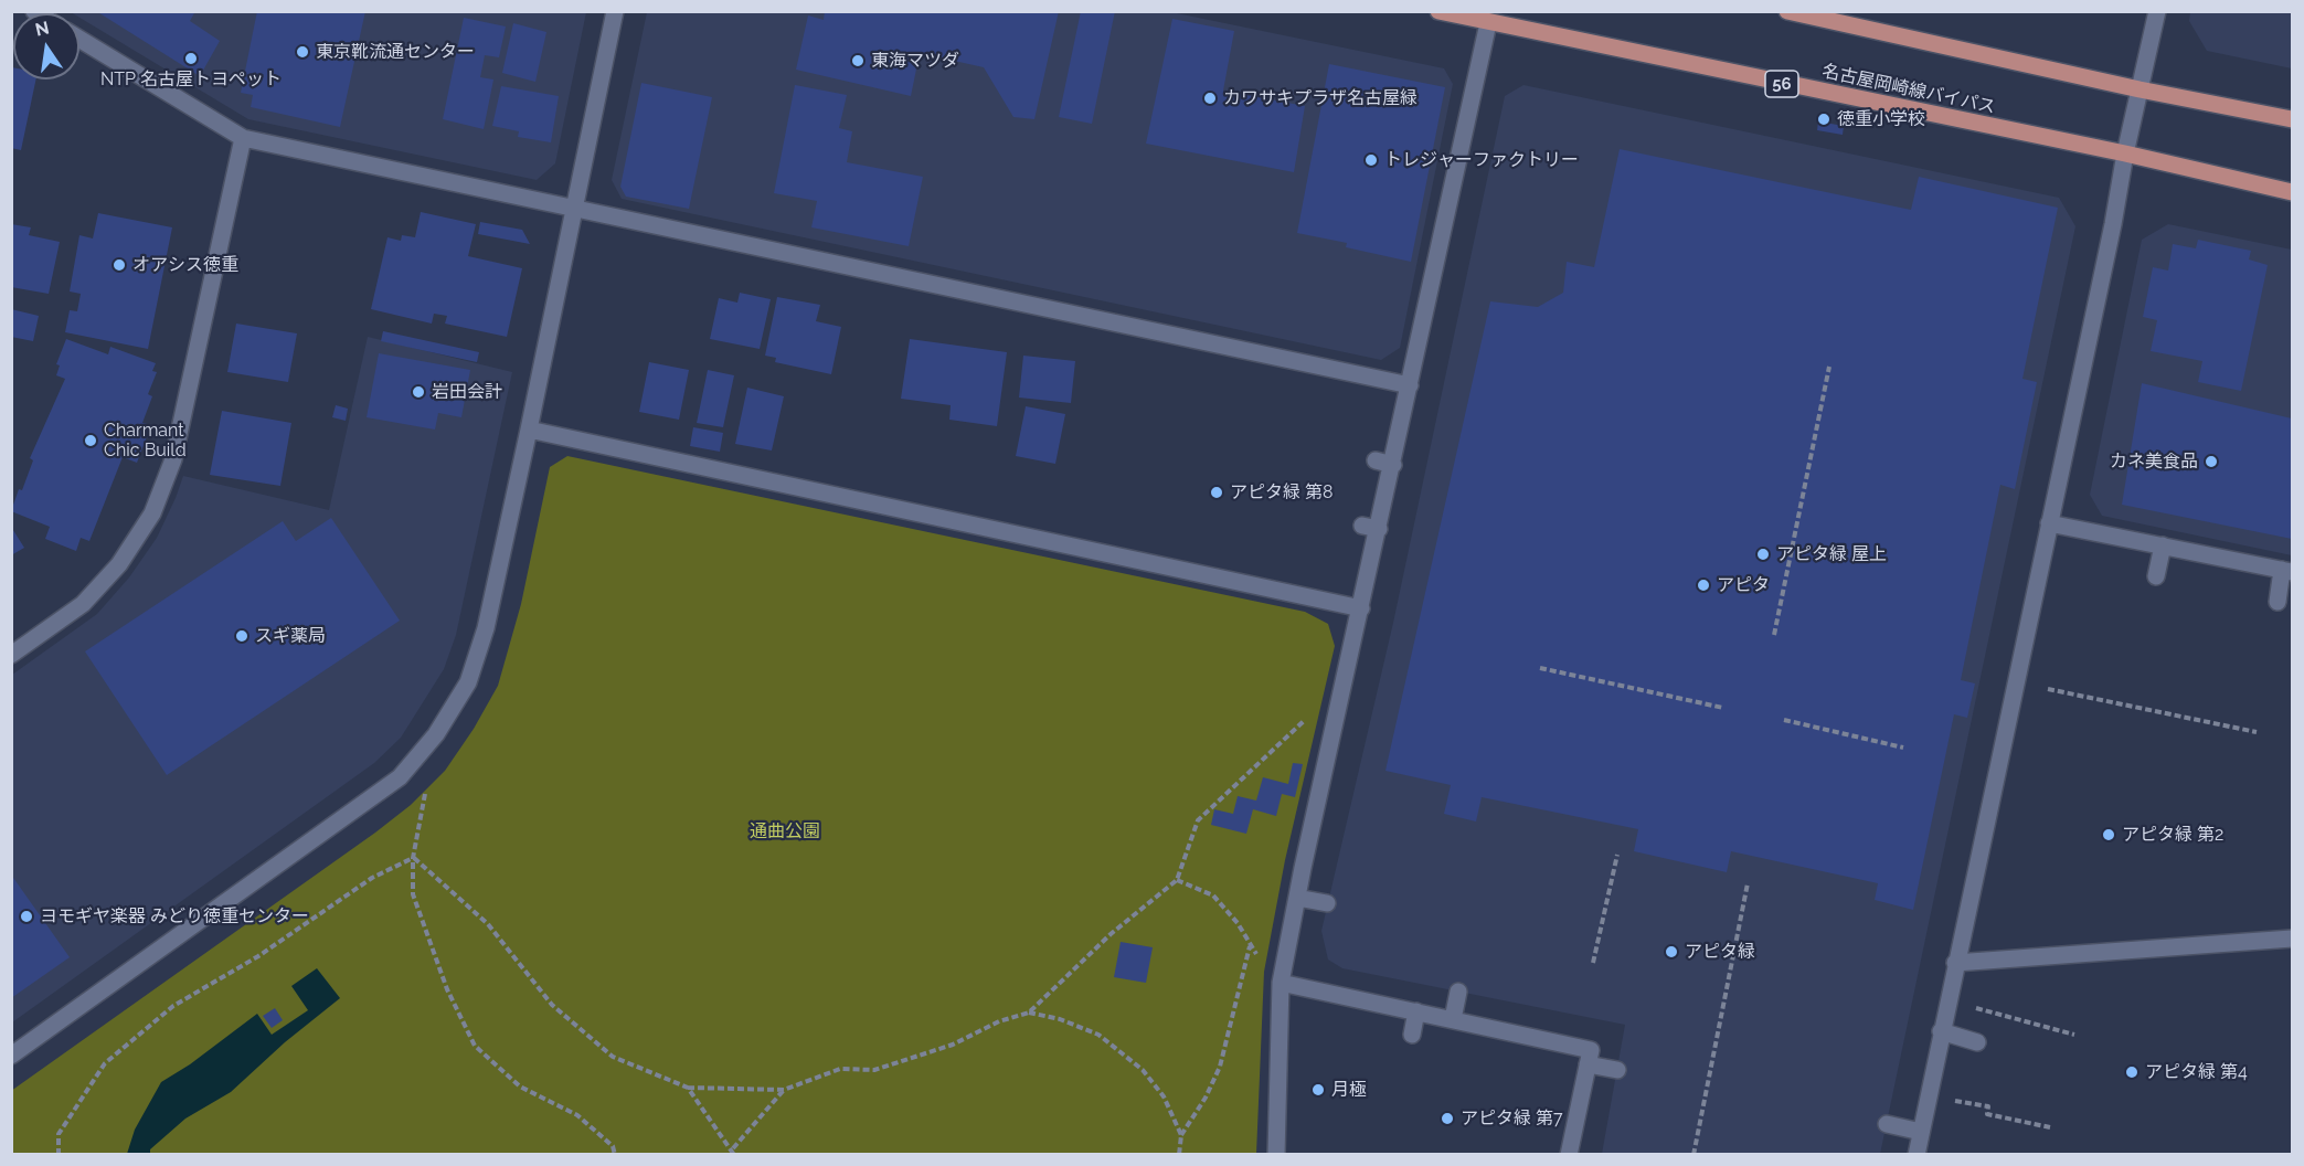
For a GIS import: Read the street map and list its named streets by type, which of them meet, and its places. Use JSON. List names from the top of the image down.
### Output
{
  "streets": {
    "main road": ["56", "名古屋岡崎線バイパス"]
  },
  "parks": ["通曲公園"],
  "places": [
    "東京靴流通センター",
    "NTP 名古屋トヨペット",
    "東海マツダ",
    "カワサキプラザ名古屋緑",
    "徳重小学校",
    "トレジャーファクトリー",
    "オアシス徳重",
    "岩田会計",
    "Charmant Chic Build",
    "カネ美食品",
    "アピタ緑 第8",
    "アピタ緑 屋上",
    "アピタ",
    "スギ薬局",
    "アピタ緑 第2",
    "ヨモギヤ楽器 みどり徳重センター",
    "アピタ緑",
    "アピタ緑 第4",
    "月極",
    "アピタ緑 第7"
  ],
  "north": "top"
}
